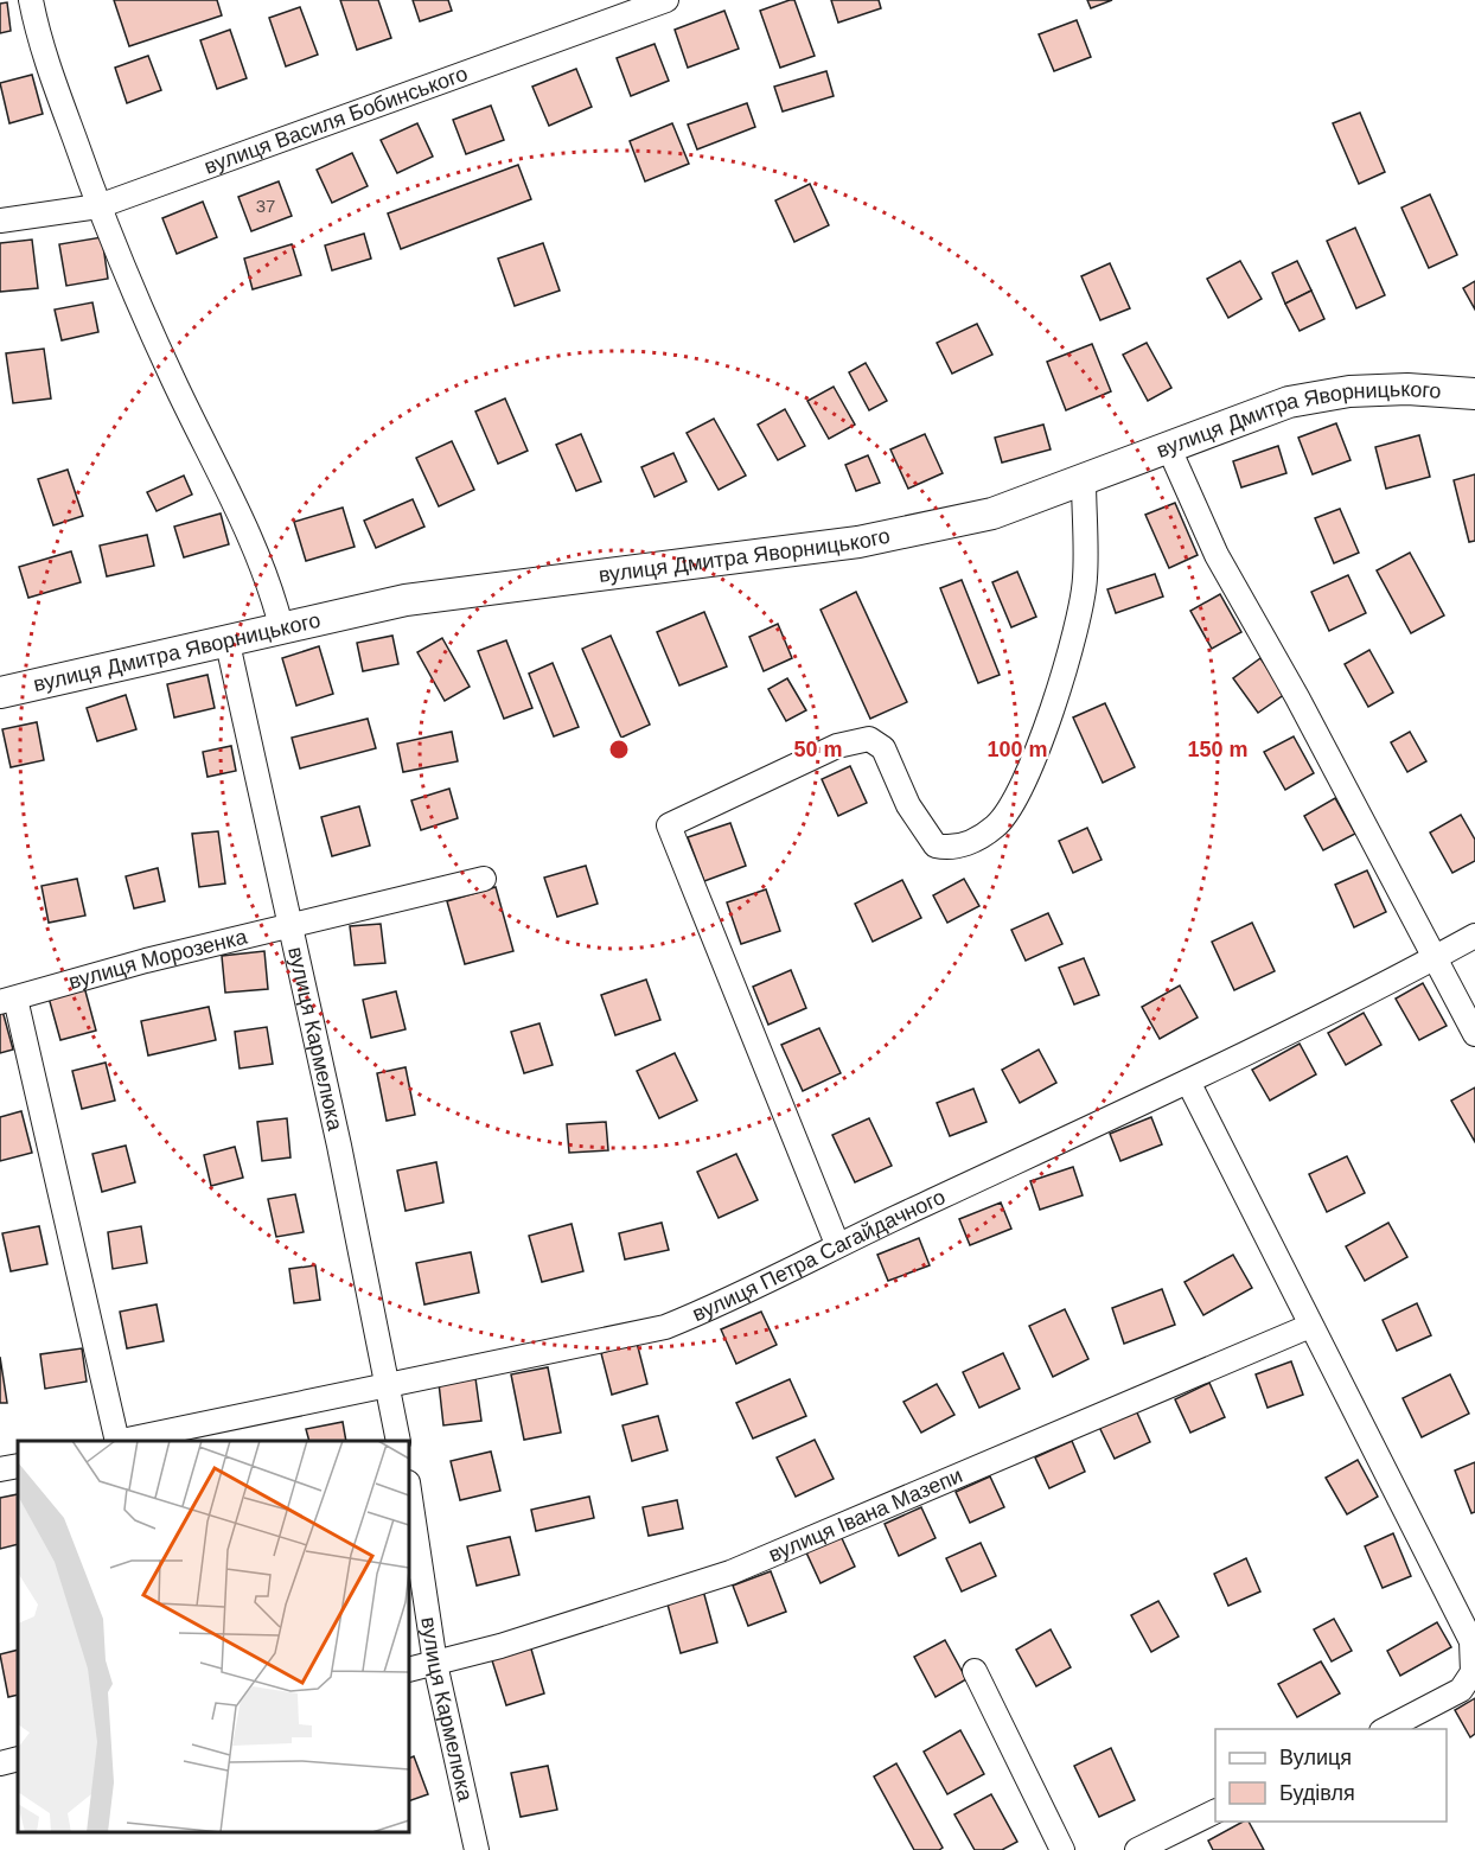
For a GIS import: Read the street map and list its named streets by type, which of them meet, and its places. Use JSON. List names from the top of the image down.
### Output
{
  "streets": {
    "street": [
      "вулиця Василя Бобинського",
      "вулиця Дмитра Яворницького",
      "вулиця Морозенка",
      "вулиця Кармелюка",
      "вулиця Петра Сагайдачного",
      "вулиця Івана Мазепи"
    ]
  },
  "crossings": [
    ["вулиця Дмитра Яворницького", "вулиця Кармелюка"],
    ["вулиця Морозенка", "вулиця Кармелюка"],
    ["вулиця Кармелюка", "вулиця Петра Сагайдачного"],
    ["вулиця Кармелюка", "вулиця Івана Мазепи"]
  ],
  "house_numbers": ["37"],
  "legend": ["Вулиця", "Будівля"],
  "rings": ["50 m", "100 m", "150 m"]
}
